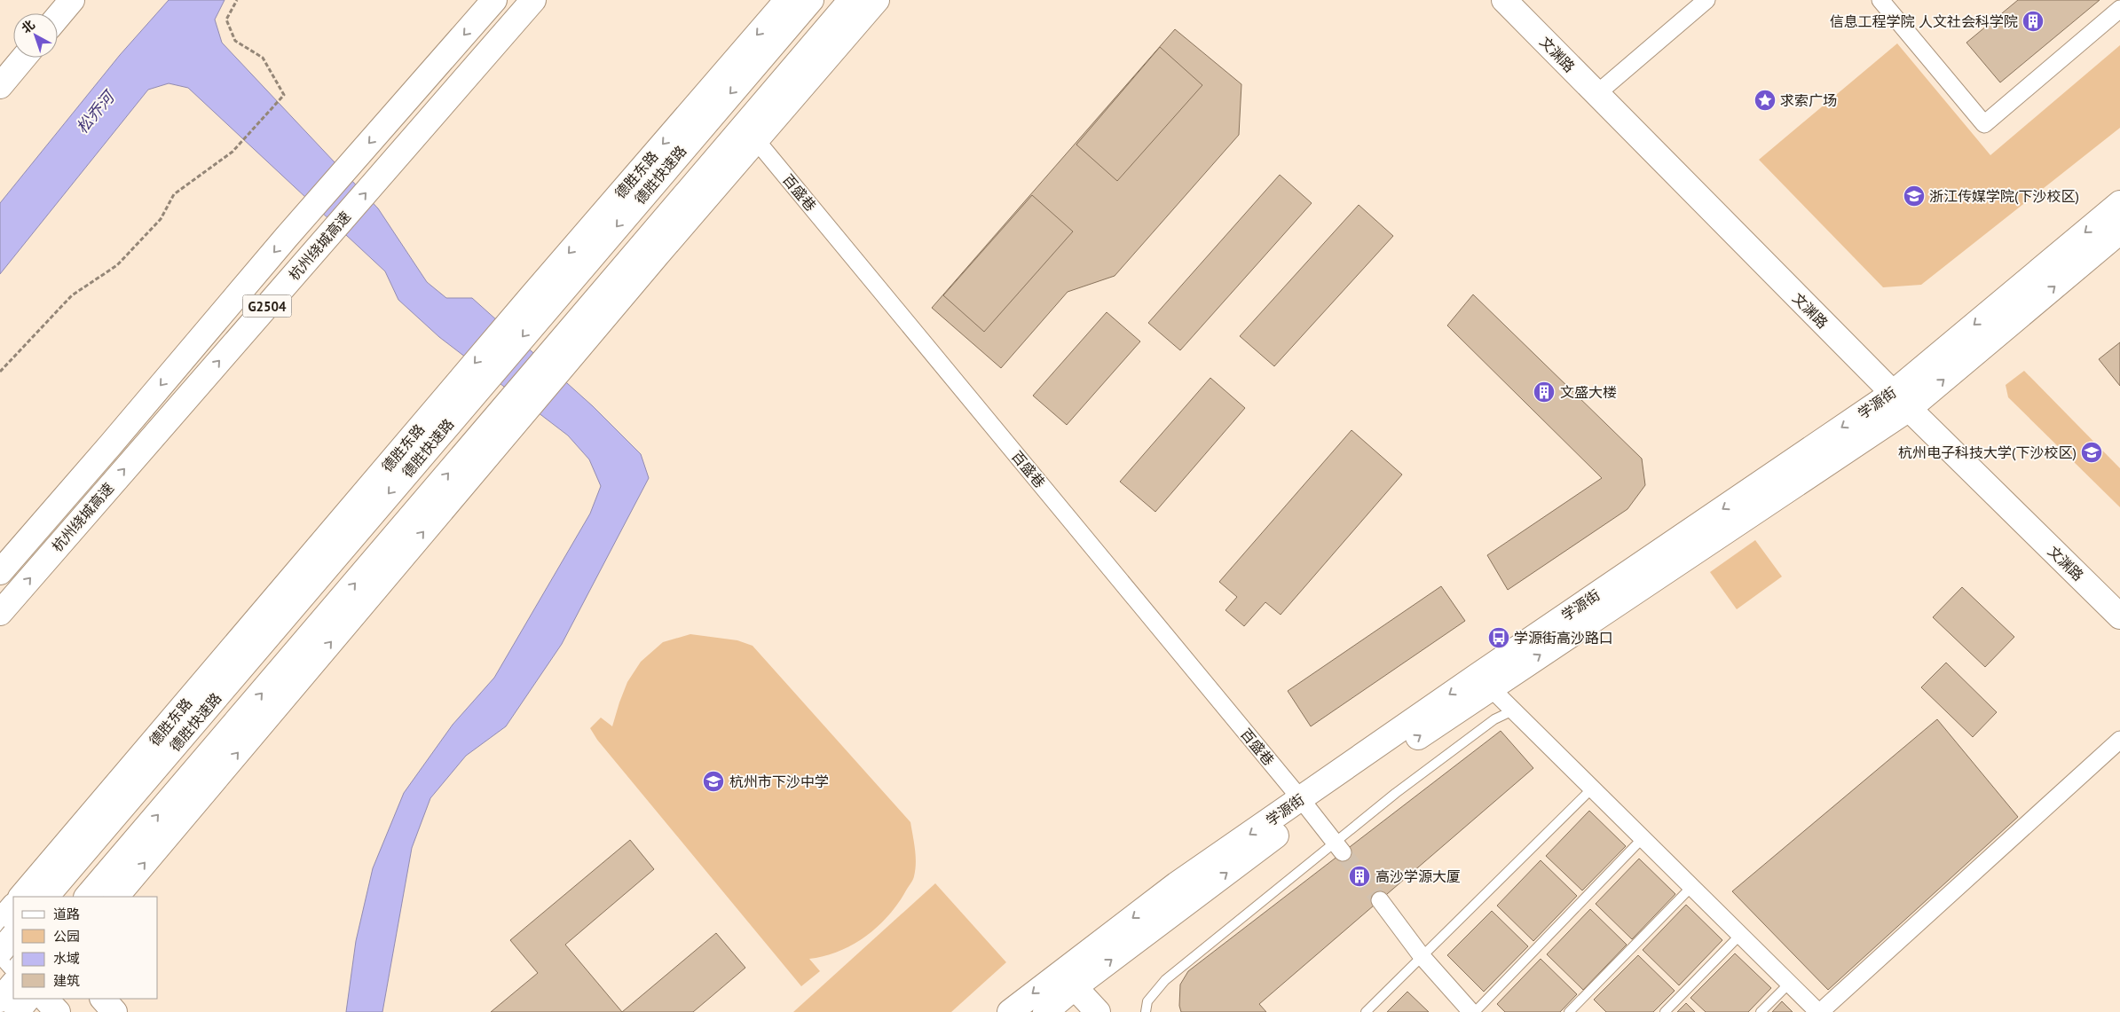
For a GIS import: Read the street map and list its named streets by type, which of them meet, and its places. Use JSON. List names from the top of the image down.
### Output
{
  "streets": {
    "main road": [
      "文渊路",
      "德胜东路",
      "德胜快速路",
      "杭州绕城高速",
      "G2504",
      "学源街"
    ],
    "street": ["百盛巷"]
  },
  "crossings": [
    ["文渊路", "学源街"],
    ["百盛巷", "学源街"]
  ],
  "water": ["松乔河"],
  "places": {
    "building": ["信息工程学院 人文社会科学院", "文盛大楼", "高沙学源大厦"],
    "place": ["求索广场"],
    "school or university": ["浙江传媒学院(下沙校区)", "杭州电子科技大学(下沙校区)", "杭州市下沙中学"],
    "bus stop": ["学源街高沙路口"]
  },
  "legend": [
    "道路",
    "公园",
    "水域",
    "建筑"
  ],
  "north": "top left"
}
